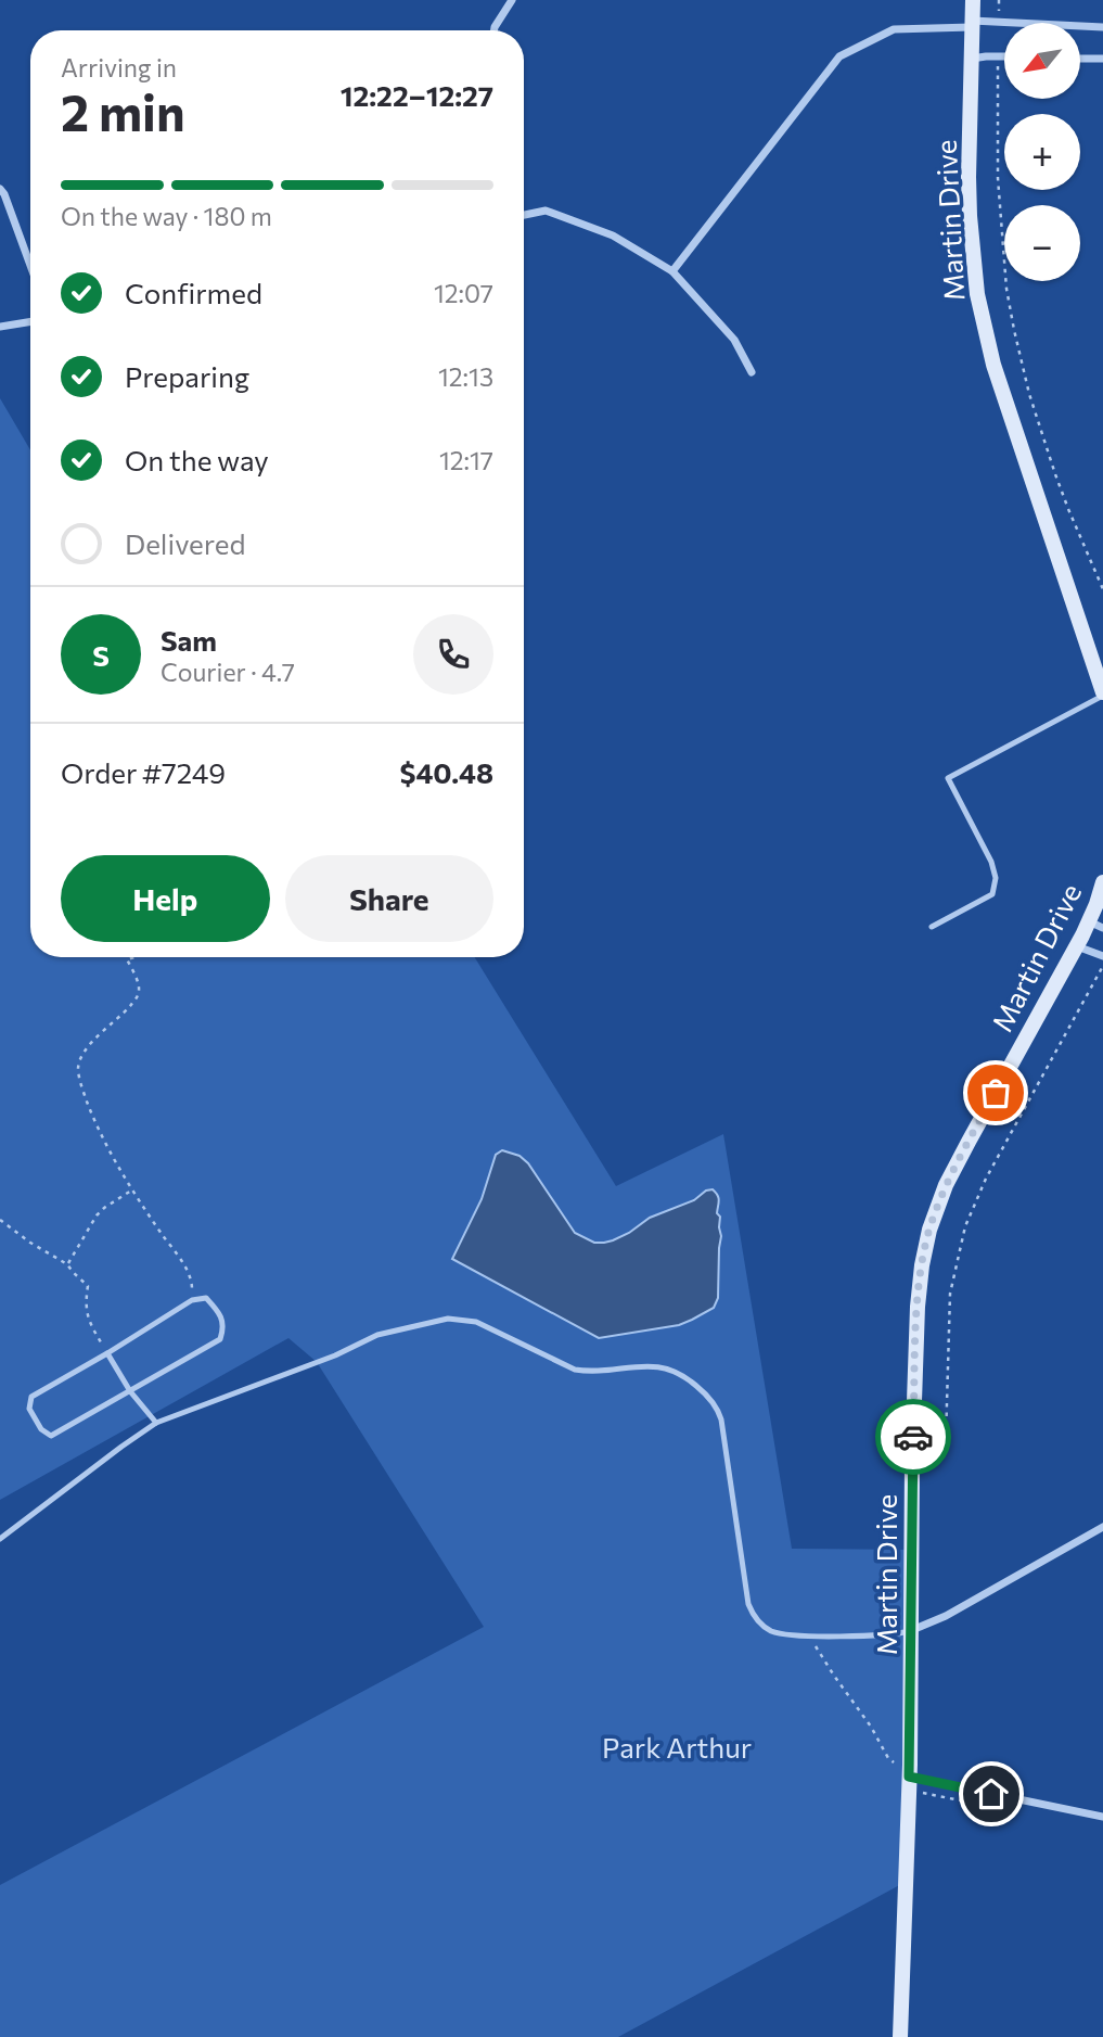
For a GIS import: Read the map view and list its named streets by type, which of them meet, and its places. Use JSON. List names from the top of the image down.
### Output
{
  "streets": {
    "street": ["Martin Drive"]
  },
  "parks": ["Park Arthur"],
  "north": "bottom left",
  "page": {
    "map_buttons": ["+", "−"],
    "heading": ["2 min", "Arriving in", "12:22–12:27"],
    "panel": [
      "Sam",
      "Courier · 4.7",
      "Order #7249",
      "$40.48"
    ],
    "bar": "On the way · 180 m",
    "list": [
      ["Confirmed", "12:07"],
      ["Preparing", "12:13"],
      ["On the way", "12:17"],
      "Delivered"
    ],
    "round": "S",
    "buttons": ["Help", "Share"]
  }
}
